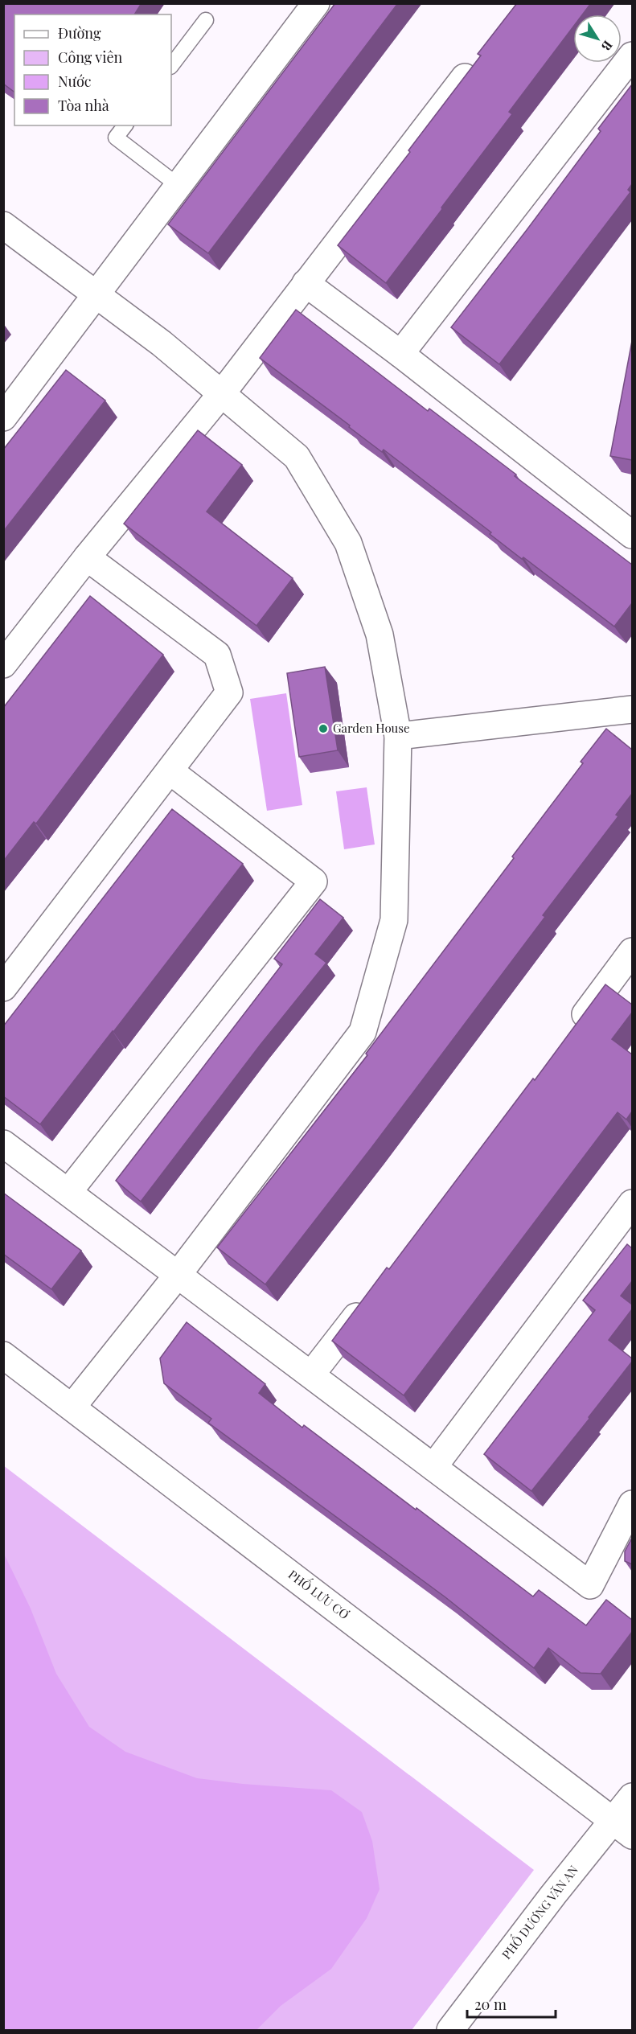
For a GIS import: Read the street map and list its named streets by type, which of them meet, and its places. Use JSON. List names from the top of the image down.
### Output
{
  "streets": {
    "street": ["PHỐ LƯU CƠ", "PHỐ DƯƠNG VĂN AN"]
  },
  "crossings": [
    ["PHỐ LƯU CƠ", "PHỐ DƯƠNG VĂN AN"]
  ],
  "places": ["Garden House"],
  "legend": [
    "Đường",
    "Công viên",
    "Nước",
    "Tòa nhà"
  ],
  "scale_bar": "20 m",
  "north": "bottom right"
}
